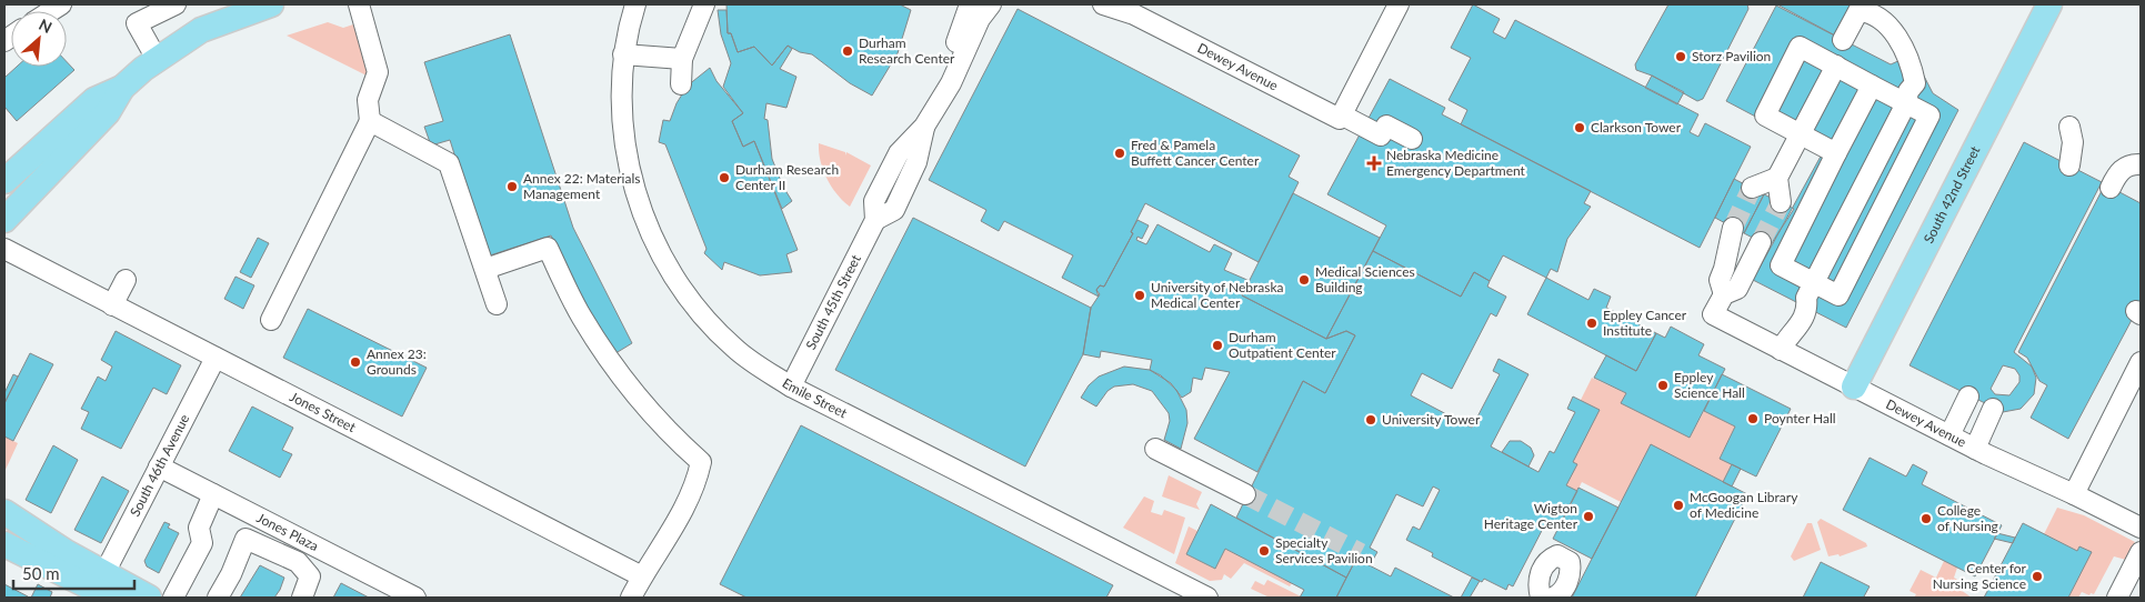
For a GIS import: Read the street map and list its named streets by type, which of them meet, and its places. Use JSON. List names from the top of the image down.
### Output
{
  "streets": {
    "main road": ["South 42nd Street"],
    "street": [
      "Dewey Avenue",
      "South 45th Street",
      "Emile Street",
      "Jones Street",
      "South 46th Avenue",
      "Jones Plaza"
    ]
  },
  "crossings": [
    ["Dewey Avenue", "South 42nd Street"],
    ["South 45th Street", "Emile Street"],
    ["Jones Street", "South 46th Avenue"],
    ["South 46th Avenue", "Jones Plaza"]
  ],
  "places": {
    "other": [
      "Durham Research Center",
      "Storz Pavilion",
      "Clarkson Tower",
      "Fred & Pamela Buffett Cancer Center",
      "Durham Research Center II",
      "Annex 22: Materials Management",
      "Medical Sciences Building",
      "University of Nebraska Medical Center",
      "Eppley Cancer Institute",
      "Durham Outpatient Center",
      "Annex 23: Grounds",
      "Eppley Science Hall",
      "Poynter Hall",
      "University Tower",
      "McGoogan Library of Medicine",
      "Wigton Heritage Center",
      "College of Nursing",
      "Specialty Services Pavilion",
      "Center for Nursing Science"
    ],
    "health": ["Nebraska Medicine Emergency Department"]
  },
  "scale_bar": "50 m",
  "north": "top right"
}
